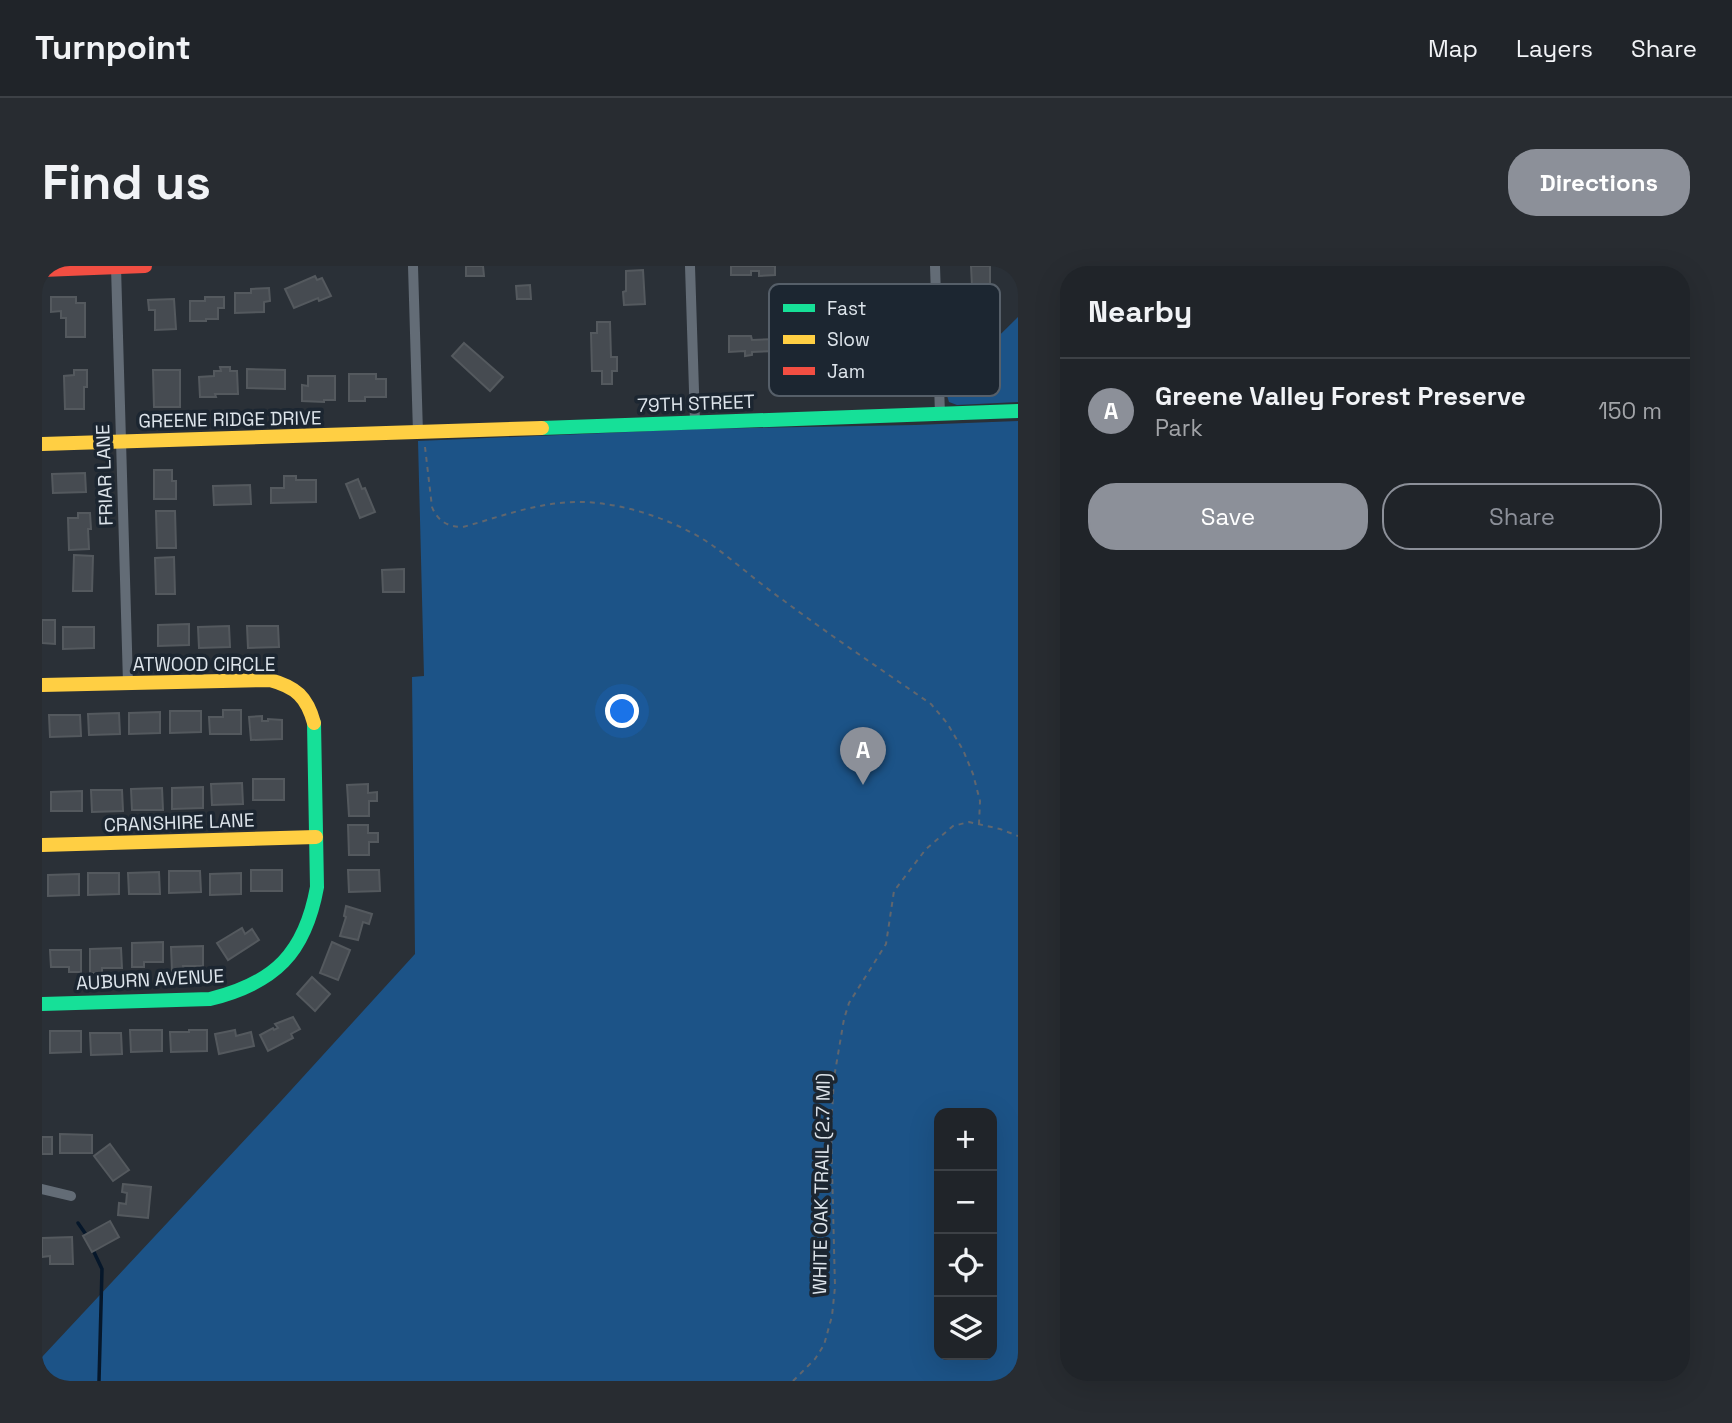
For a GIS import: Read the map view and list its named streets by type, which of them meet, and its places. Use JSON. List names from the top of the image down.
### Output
{
  "streets": {
    "street": [
      "79TH STREET",
      "GREENE RIDGE DRIVE",
      "FRIAR LANE",
      "ATWOOD CIRCLE",
      "CRANSHIRE LANE",
      "AUBURN AVENUE"
    ],
    "path": ["WHITE OAK TRAIL (2.7 MI)"]
  },
  "crossings": [
    ["79TH STREET", "GREENE RIDGE DRIVE"],
    ["GREENE RIDGE DRIVE", "FRIAR LANE"],
    ["FRIAR LANE", "ATWOOD CIRCLE"],
    ["ATWOOD CIRCLE", "CRANSHIRE LANE"],
    ["ATWOOD CIRCLE", "AUBURN AVENUE"],
    ["CRANSHIRE LANE", "AUBURN AVENUE"]
  ],
  "legend": ["Fast", "Slow", "Jam"],
  "page": {
    "header": "Turnpoint",
    "nav": ["Map", "Layers", "Share"],
    "buttons": [
      "Directions",
      ["Save", "Share"]
    ],
    "title": "Find us",
    "heading": "Nearby",
    "list": [
      {
        "mark": "A",
        "name": "Greene Valley Forest Preserve",
        "note": "Park",
        "value": "150 m"
      }
    ],
    "pins": "A",
    "map_buttons": ["+", "−"]
  }
}
